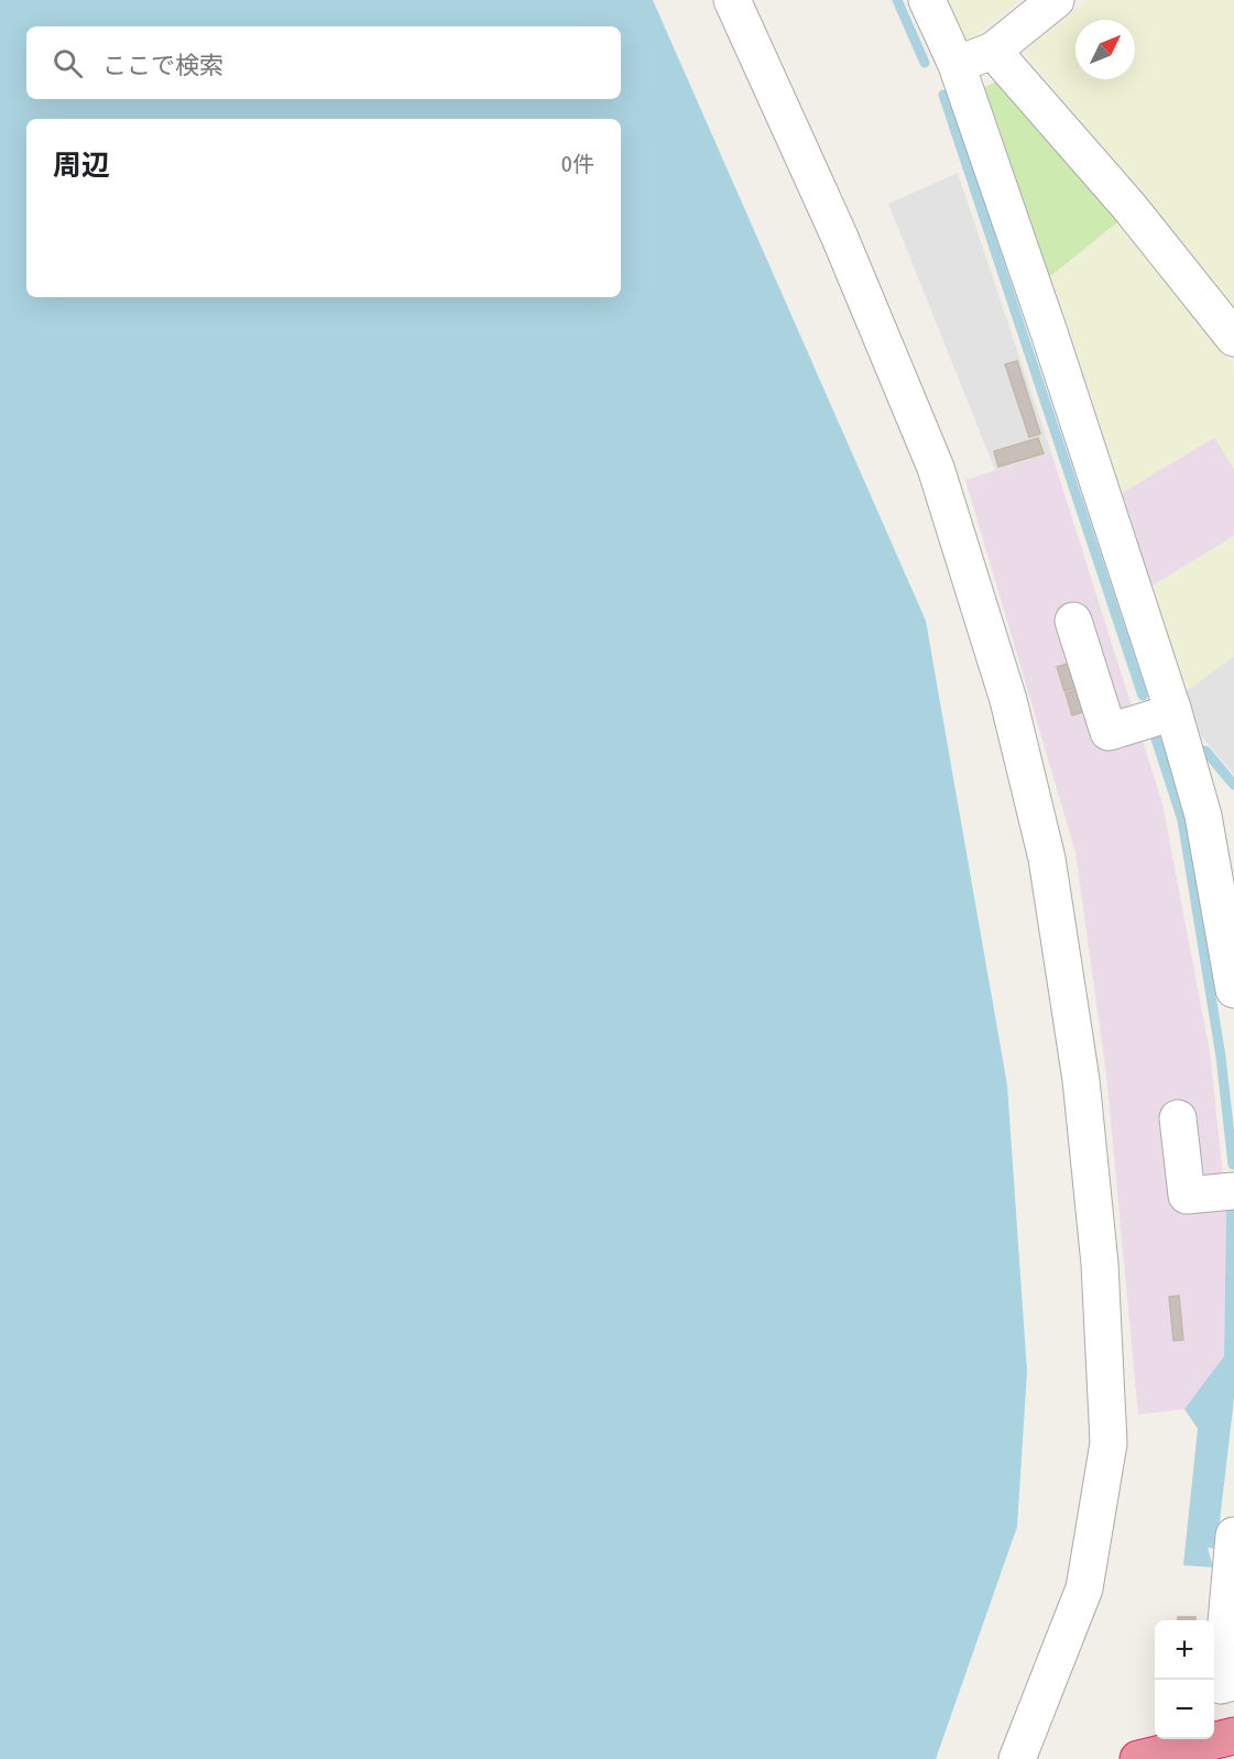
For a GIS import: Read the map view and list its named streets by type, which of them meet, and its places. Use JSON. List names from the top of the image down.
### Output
{
  "north": "top right",
  "page": {
    "search": "ここで検索",
    "heading": ["周辺", "0件"],
    "map_buttons": ["+", "−"]
  }
}
